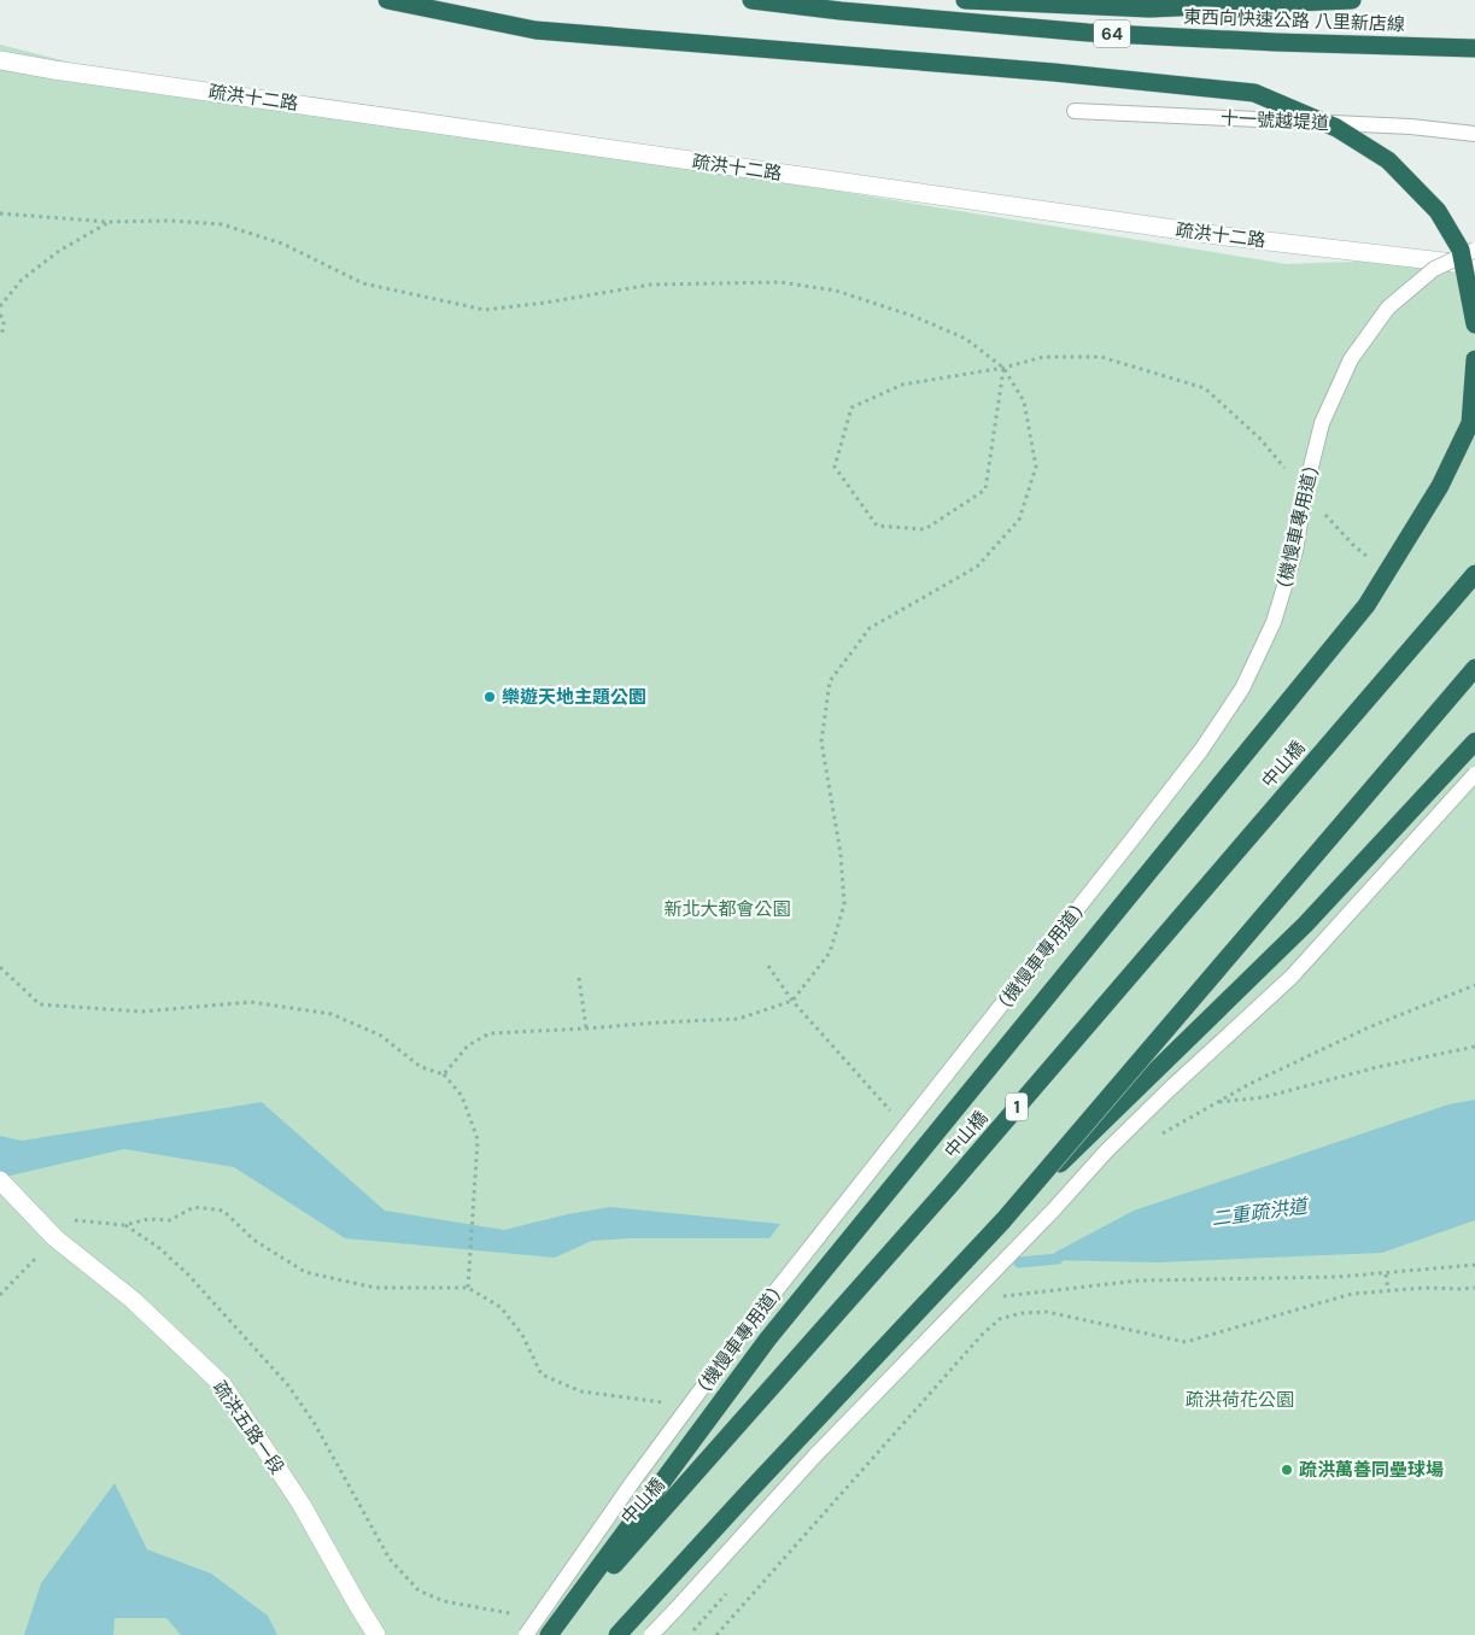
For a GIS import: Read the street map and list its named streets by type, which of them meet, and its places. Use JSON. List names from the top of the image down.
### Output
{
  "streets": {
    "highway": [
      "東西向快速公路 八里新店線",
      "64",
      "中山橋",
      "1"
    ],
    "street": ["疏洪十二路", "疏洪五路一段"],
    "lane": ["十一號越堤道", "(機慢車專用道)"]
  },
  "water": ["二重疏洪道"],
  "parks": ["新北大都會公園", "疏洪荷花公園"],
  "places": ["樂遊天地主題公園", "疏洪萬善同壘球場"]
}
